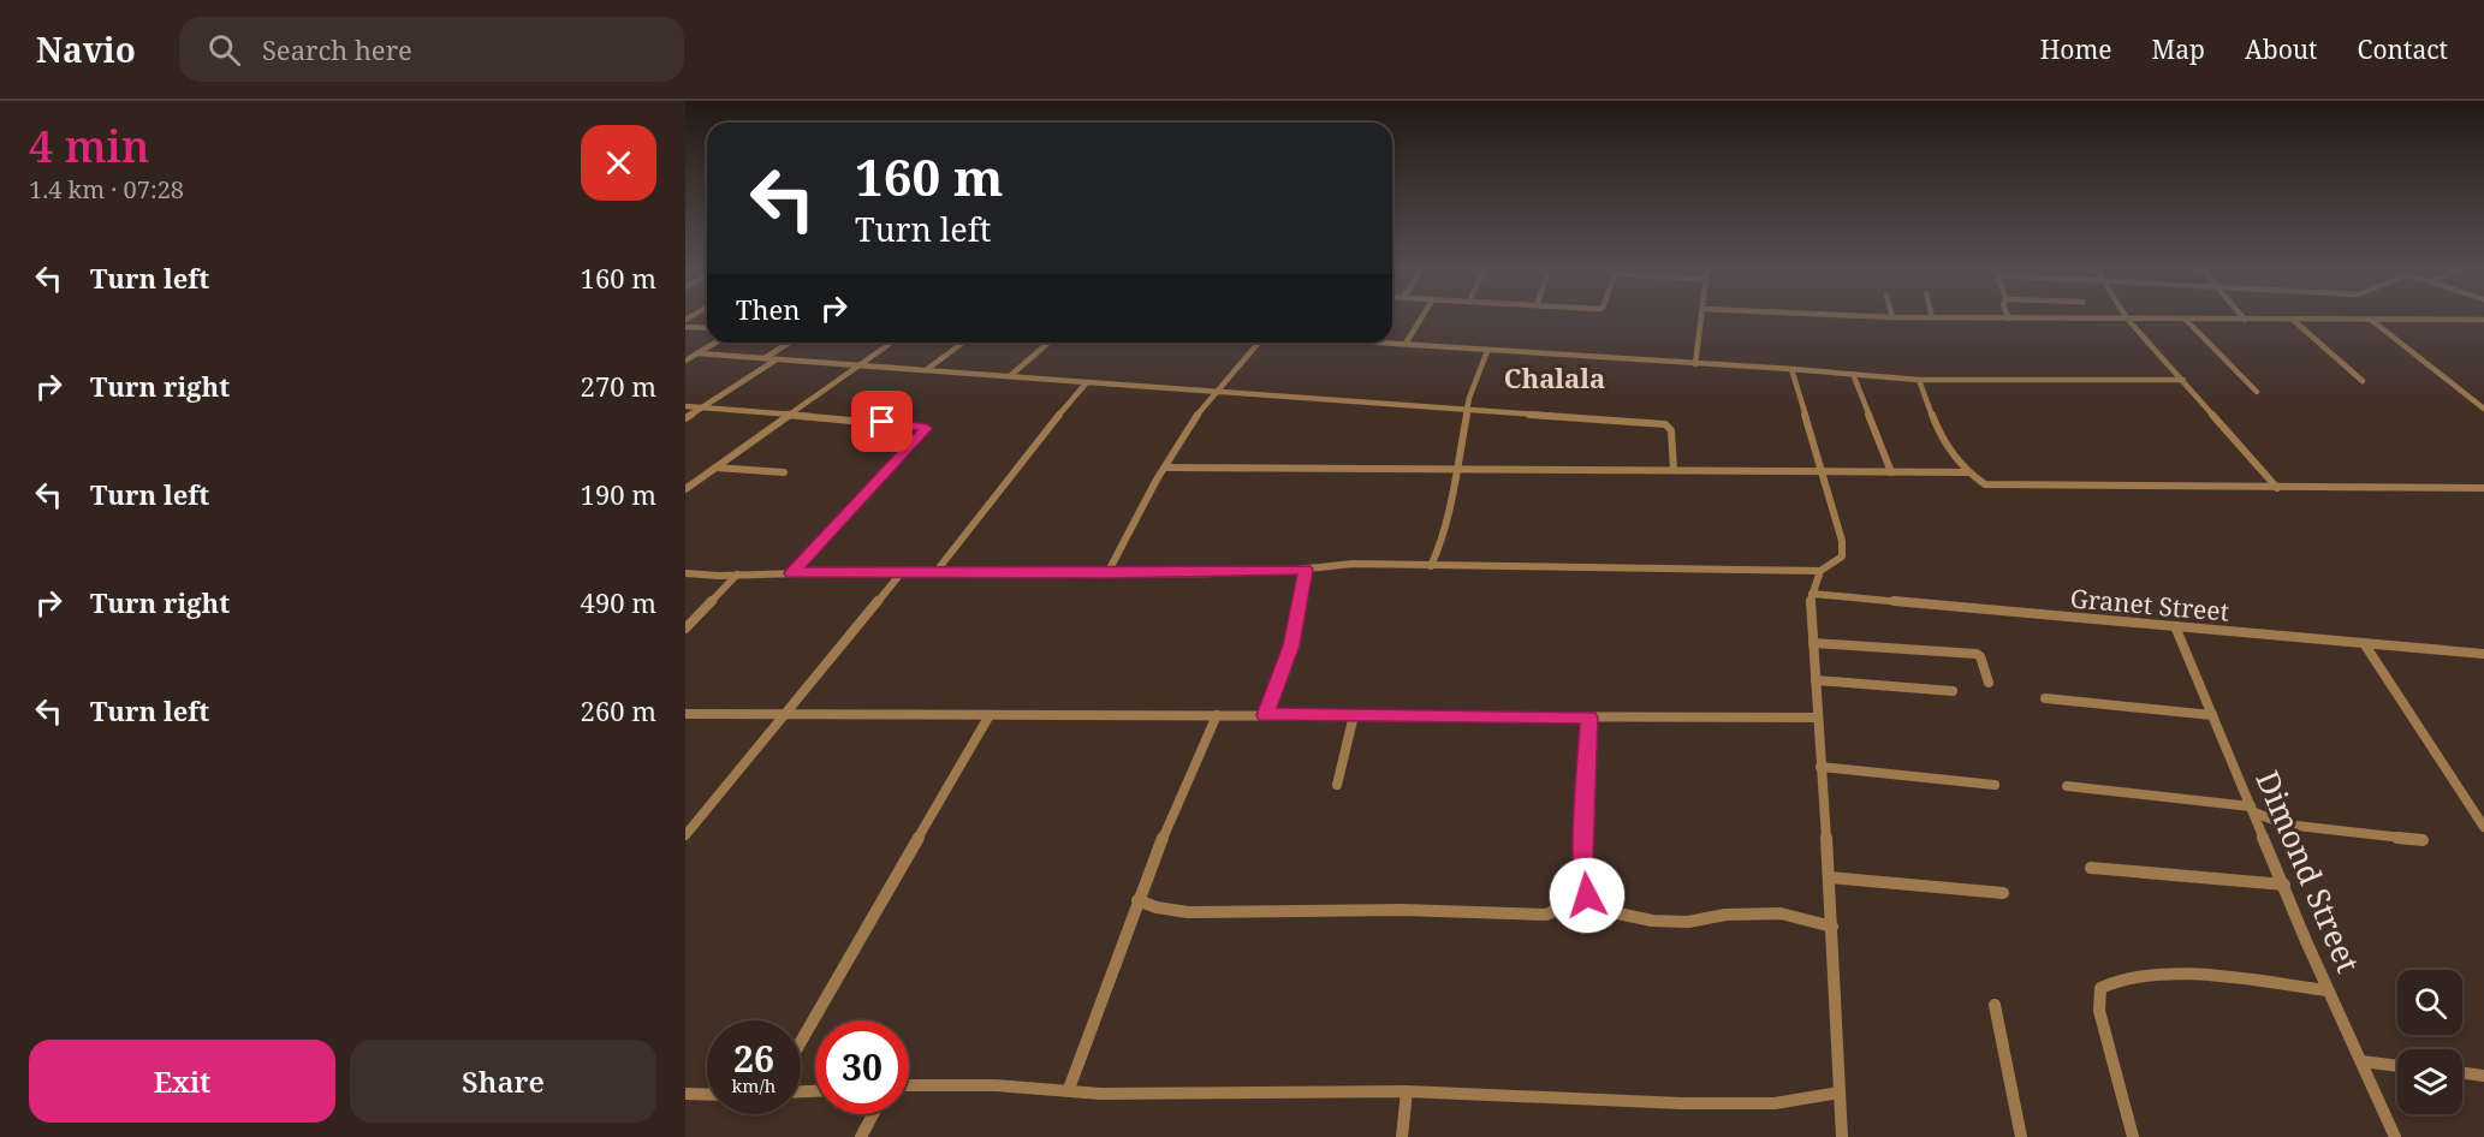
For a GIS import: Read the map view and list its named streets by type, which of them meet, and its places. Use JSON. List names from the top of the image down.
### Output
{
  "streets": {
    "street": ["Granet Street", "Dimond Street"]
  },
  "crossings": [
    ["Granet Street", "Dimond Street"]
  ],
  "districts": ["Chalala"],
  "page": {
    "header": "Navio",
    "search": "Search here",
    "nav": [
      "Home",
      "Map",
      "About",
      "Contact"
    ],
    "heading": ["4 min", "1.4 km · 07:28"],
    "turn": ["160 m", "Turn left"],
    "list": [
      {
        "name": "Turn left",
        "value": "160 m"
      },
      {
        "name": "Turn right",
        "value": "270 m"
      },
      {
        "name": "Turn left",
        "value": "190 m"
      },
      {
        "name": "Turn right",
        "value": "490 m"
      },
      {
        "name": "Turn left",
        "value": "260 m"
      }
    ],
    "then": "Then",
    "speed": "26 km/h",
    "limit": "30",
    "buttons": ["Exit", "Share"]
  }
}
